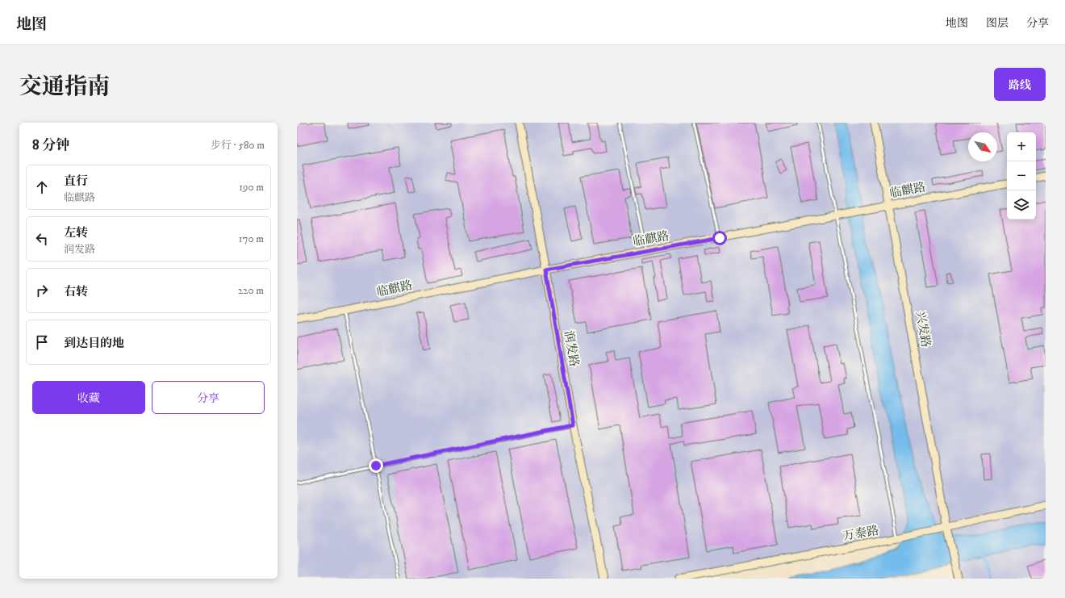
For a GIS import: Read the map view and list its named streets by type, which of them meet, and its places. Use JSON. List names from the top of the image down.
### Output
{
  "streets": {
    "street": [
      "临麒路",
      "兴发路",
      "润发路",
      "万泰路"
    ]
  },
  "crossings": [
    ["临麒路", "兴发路"],
    ["临麒路", "润发路"],
    ["兴发路", "万泰路"]
  ],
  "north": "bottom right",
  "page": {
    "header": "地图",
    "nav": ["地图", "图层", "分享"],
    "title": "交通指南",
    "buttons": [
      "路线",
      ["收藏", "分享"]
    ],
    "heading": ["8 分钟", "步行 · 580 m"],
    "map_buttons": ["+", "−"],
    "list": [
      ["直行", "临麒路", "190 m"],
      ["左转", "润发路", "170 m"],
      ["右转", "220 m"],
      "到达目的地"
    ]
  }
}
